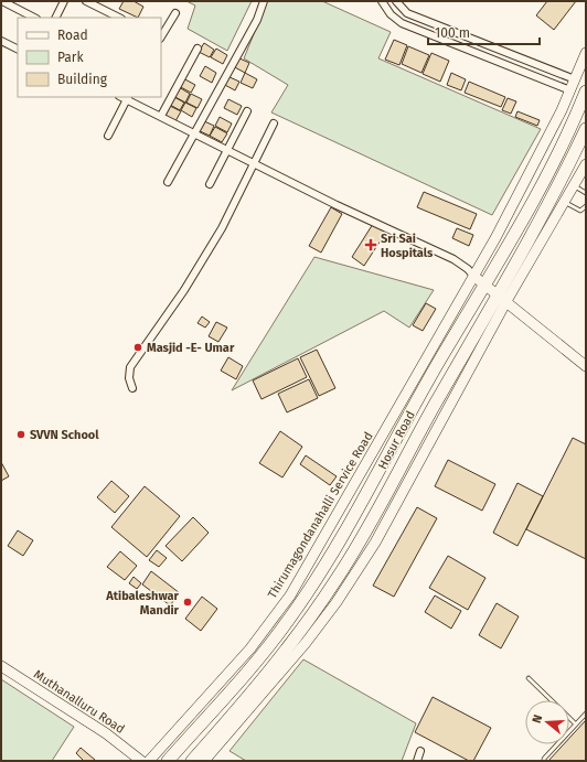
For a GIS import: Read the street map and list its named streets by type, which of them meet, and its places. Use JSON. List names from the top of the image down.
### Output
{
  "streets": {
    "highway": ["Hosur Road"],
    "street": ["Thirumagondanahalli Service Road", "Muthanalluru Road"]
  },
  "places": {
    "health": ["Sri Sai Hospitals"],
    "other": ["Masjid -E- Umar", "SVVN School", "Atibaleshwar Mandir"]
  },
  "legend": ["Road", "Park", "Building"],
  "scale_bar": "100 m",
  "north": "left"
}
